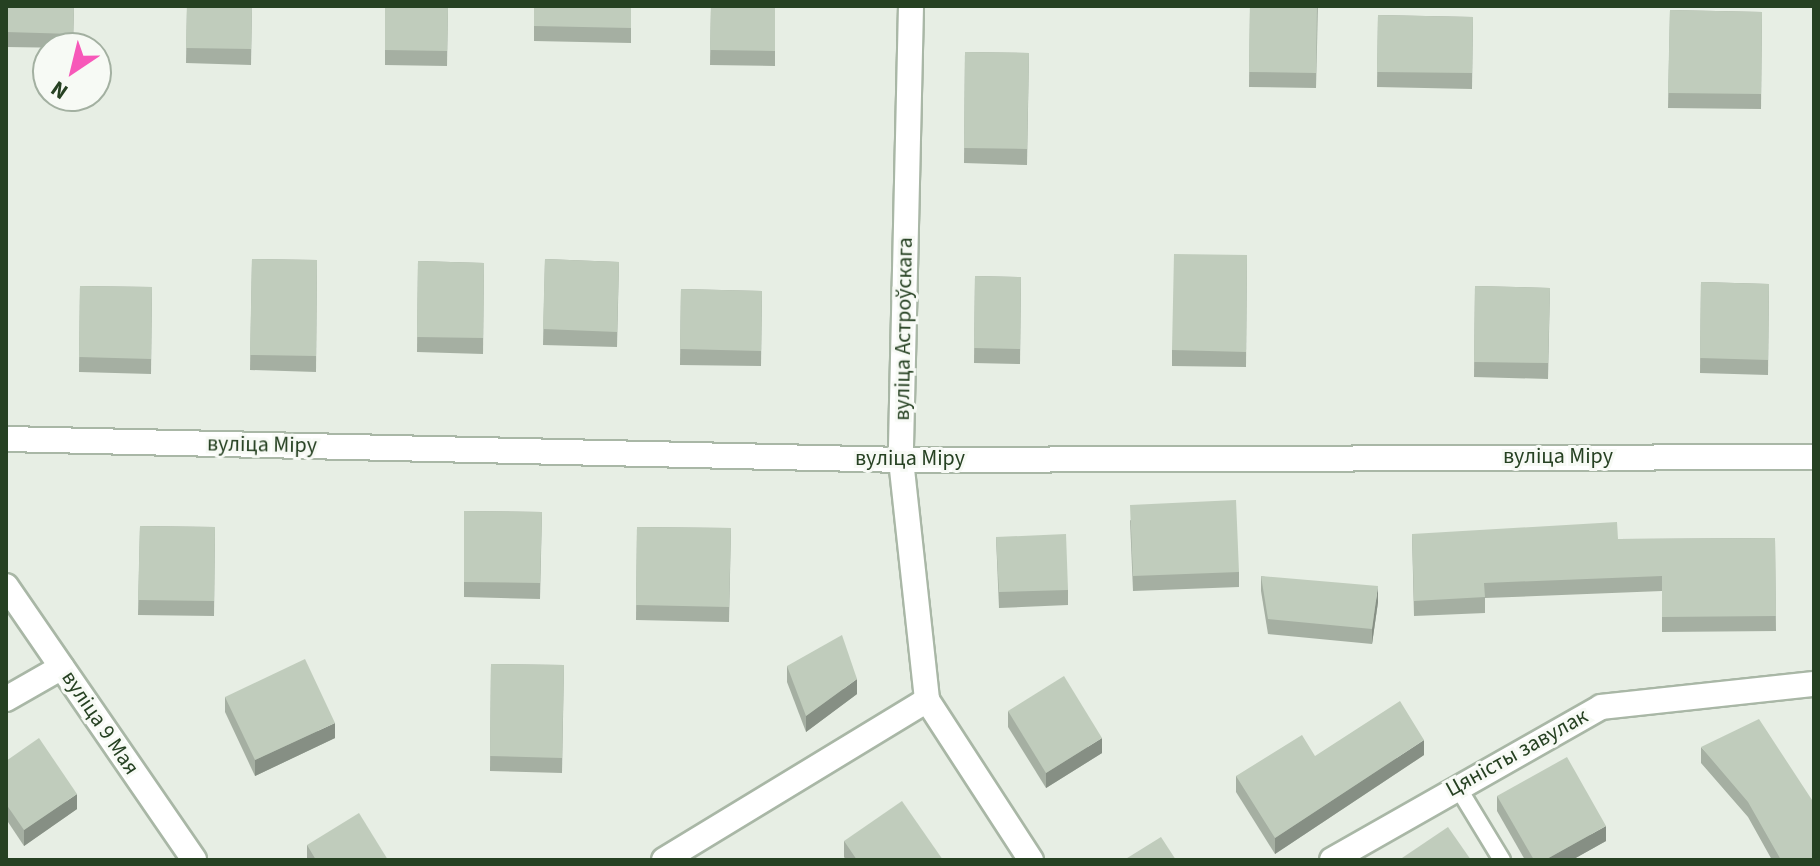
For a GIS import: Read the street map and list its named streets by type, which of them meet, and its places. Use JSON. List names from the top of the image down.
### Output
{
  "streets": {
    "street": [
      "вуліца Астроўскага",
      "вуліца Міру",
      "вуліца 9 Мая",
      "Цяністы завулак"
    ]
  },
  "crossings": [
    ["вуліца Астроўскага", "вуліца Міру"]
  ],
  "north": "bottom left"
}
